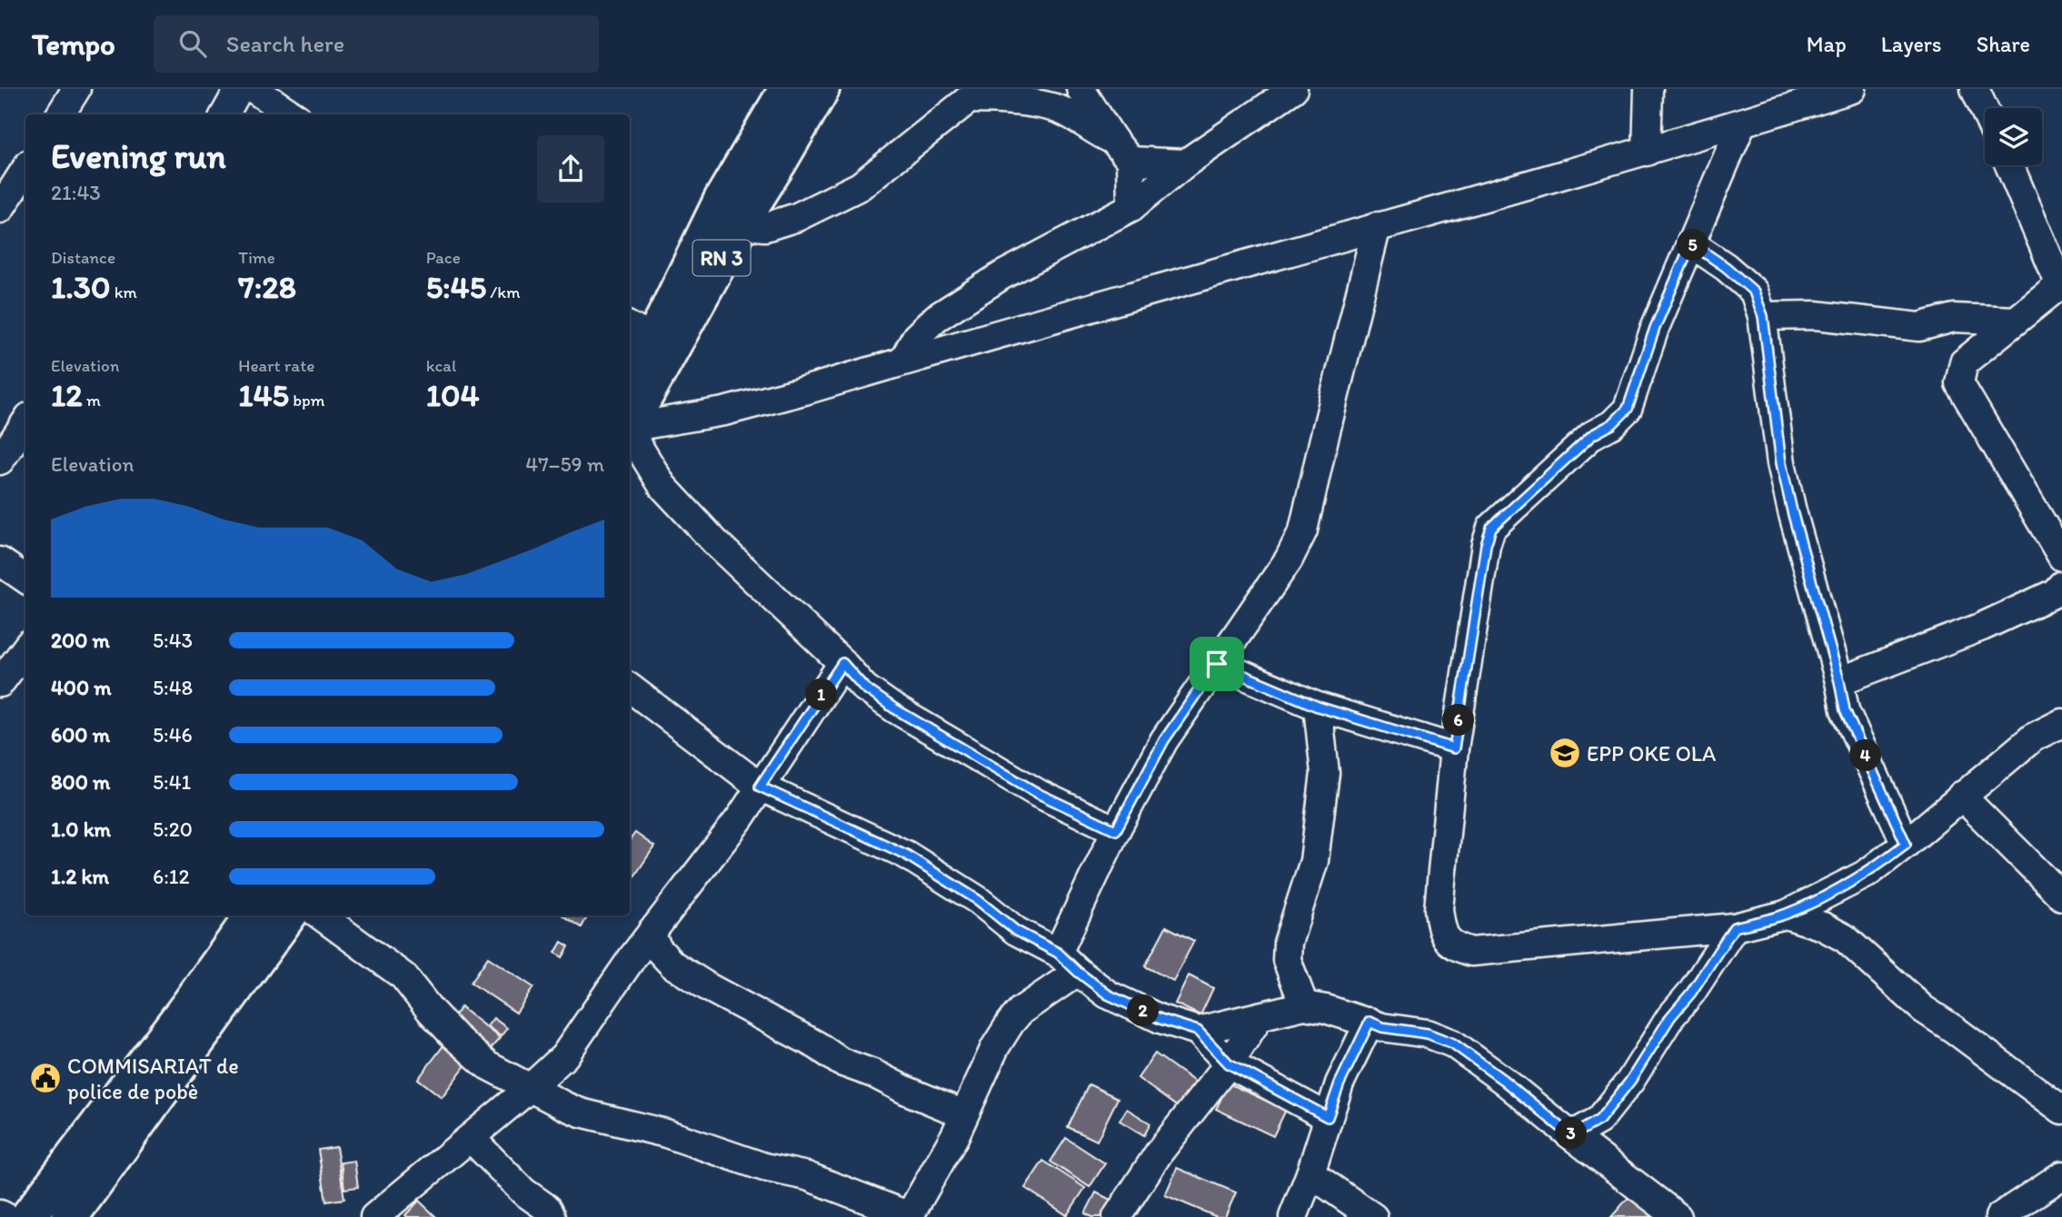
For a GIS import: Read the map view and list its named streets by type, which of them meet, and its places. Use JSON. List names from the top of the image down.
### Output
{
  "streets": {
    "main road": ["RN 3"]
  },
  "places": {
    "school or university": ["EPP OKE OLA"],
    "public building": ["COMMISARIAT de police de pobè"]
  },
  "page": {
    "header": "Tempo",
    "search": "Search here",
    "nav": ["Map", "Layers", "Share"],
    "heading": ["Evening run", "21:43"],
    "stats": [
      ["Distance", "1.30 km"],
      ["Time", "7:28"],
      ["Pace", "5:45 /km"],
      ["Elevation", "12 m"],
      ["Heart rate", "145 bpm"],
      ["kcal", "104"]
    ],
    "pins": [
      "5",
      "1",
      "6",
      "4",
      "2",
      "3"
    ],
    "chart": ["Elevation", "47–59 m"],
    "list": [
      {
        "name": "200 m",
        "note": "5:43"
      },
      {
        "name": "400 m",
        "note": "5:48"
      },
      {
        "name": "600 m",
        "note": "5:46"
      },
      {
        "name": "800 m",
        "note": "5:41"
      },
      {
        "name": "1.0 km",
        "note": "5:20"
      },
      {
        "name": "1.2 km",
        "note": "6:12"
      }
    ]
  }
}
